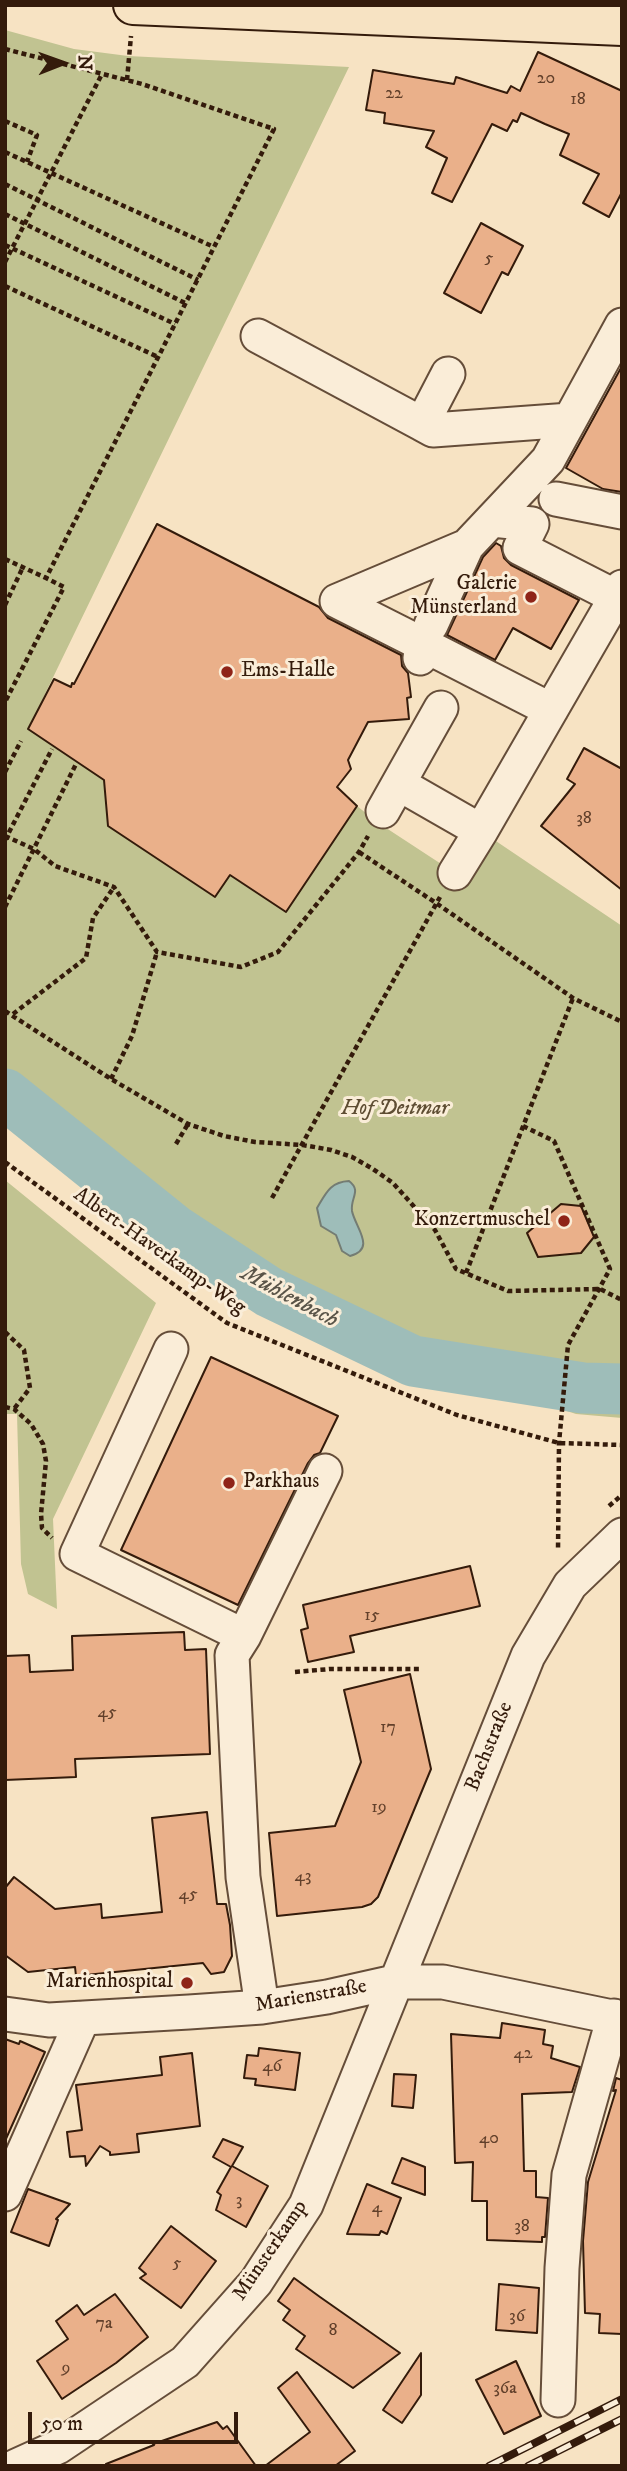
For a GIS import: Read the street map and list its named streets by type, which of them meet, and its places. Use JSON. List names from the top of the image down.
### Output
{
  "streets": {
    "street": ["Bachstraße", "Marienstraße", "Münsterkamp"],
    "path": ["Albert-Haverkamp-Weg"]
  },
  "crossings": [
    ["Bachstraße", "Marienstraße"],
    ["Bachstraße", "Münsterkamp"],
    ["Marienstraße", "Münsterkamp"]
  ],
  "water": ["Mühlenbach"],
  "parks": ["Hof Deitmar"],
  "places": [
    "Galerie Münsterland",
    "Ems-Halle",
    "Konzertmuschel",
    "Parkhaus",
    "Marienhospital"
  ],
  "house_numbers": [
    "20",
    "22",
    "18",
    "5",
    "38",
    "15",
    "45",
    "17",
    "19",
    "43",
    "45",
    "42",
    "46",
    "40",
    "3",
    "4",
    "38",
    "5",
    "36",
    "7a",
    "8",
    "9",
    "36a"
  ],
  "scale_bar": "50 m",
  "north": "right"
}
